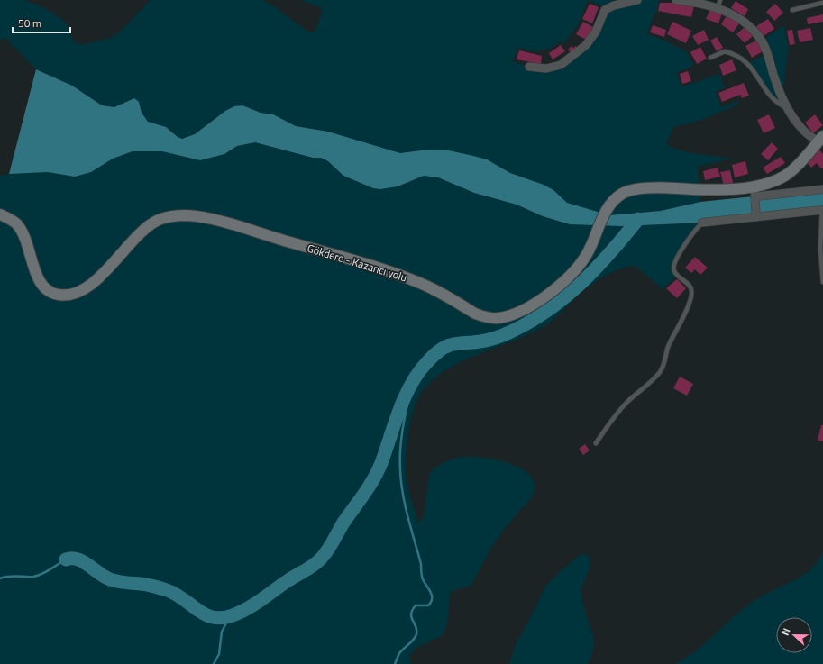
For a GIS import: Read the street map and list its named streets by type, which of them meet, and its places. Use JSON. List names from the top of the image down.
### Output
{
  "streets": {
    "street": ["Gökdere - Kazancı yolu"]
  },
  "scale_bar": "50 m",
  "north": "left"
}
